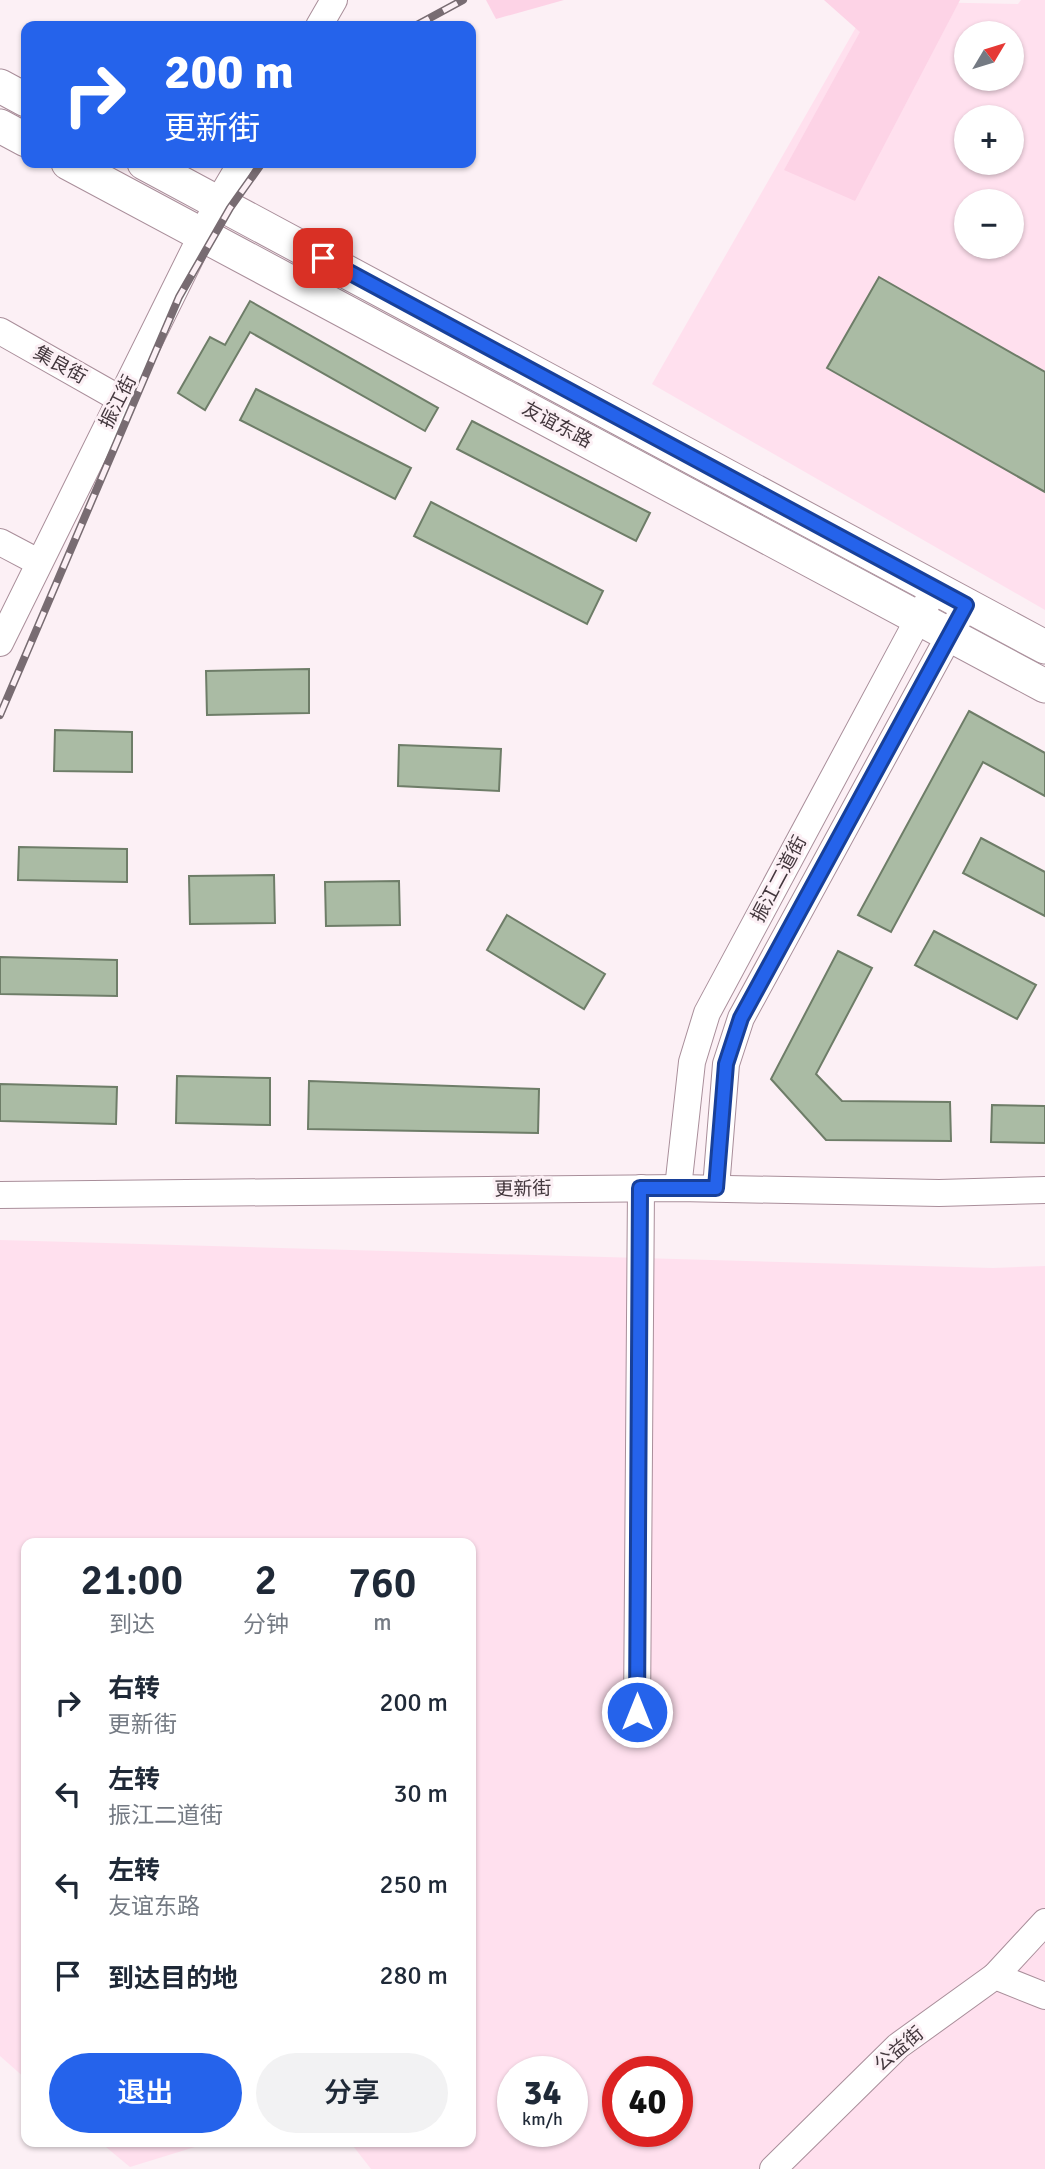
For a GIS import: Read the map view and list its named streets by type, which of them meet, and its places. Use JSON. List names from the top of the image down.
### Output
{
  "streets": {
    "highway": ["友谊东路"],
    "street": [
      "集良街",
      "振江街",
      "振江二道街",
      "更新街",
      "公益街"
    ]
  },
  "crossings": [
    ["集良街", "振江街"],
    ["振江街", "友谊东路"],
    ["友谊东路", "振江二道街"],
    ["振江二道街", "更新街"]
  ],
  "north": "top right",
  "page": {
    "map_buttons": ["+", "−"],
    "turn": ["200 m", "更新街"],
    "eta": [
      "21:00",
      "到达",
      "2",
      "分钟",
      "760",
      "m"
    ],
    "list": [
      {
        "name": "右转",
        "note": "更新街",
        "value": "200 m"
      },
      {
        "name": "左转",
        "note": "振江二道街",
        "value": "30 m"
      },
      {
        "name": "左转",
        "note": "友谊东路",
        "value": "250 m"
      },
      {
        "name": "到达目的地",
        "value": "280 m"
      }
    ],
    "buttons": ["退出", "分享"],
    "speed": "34 km/h",
    "limit": "40"
  }
}
